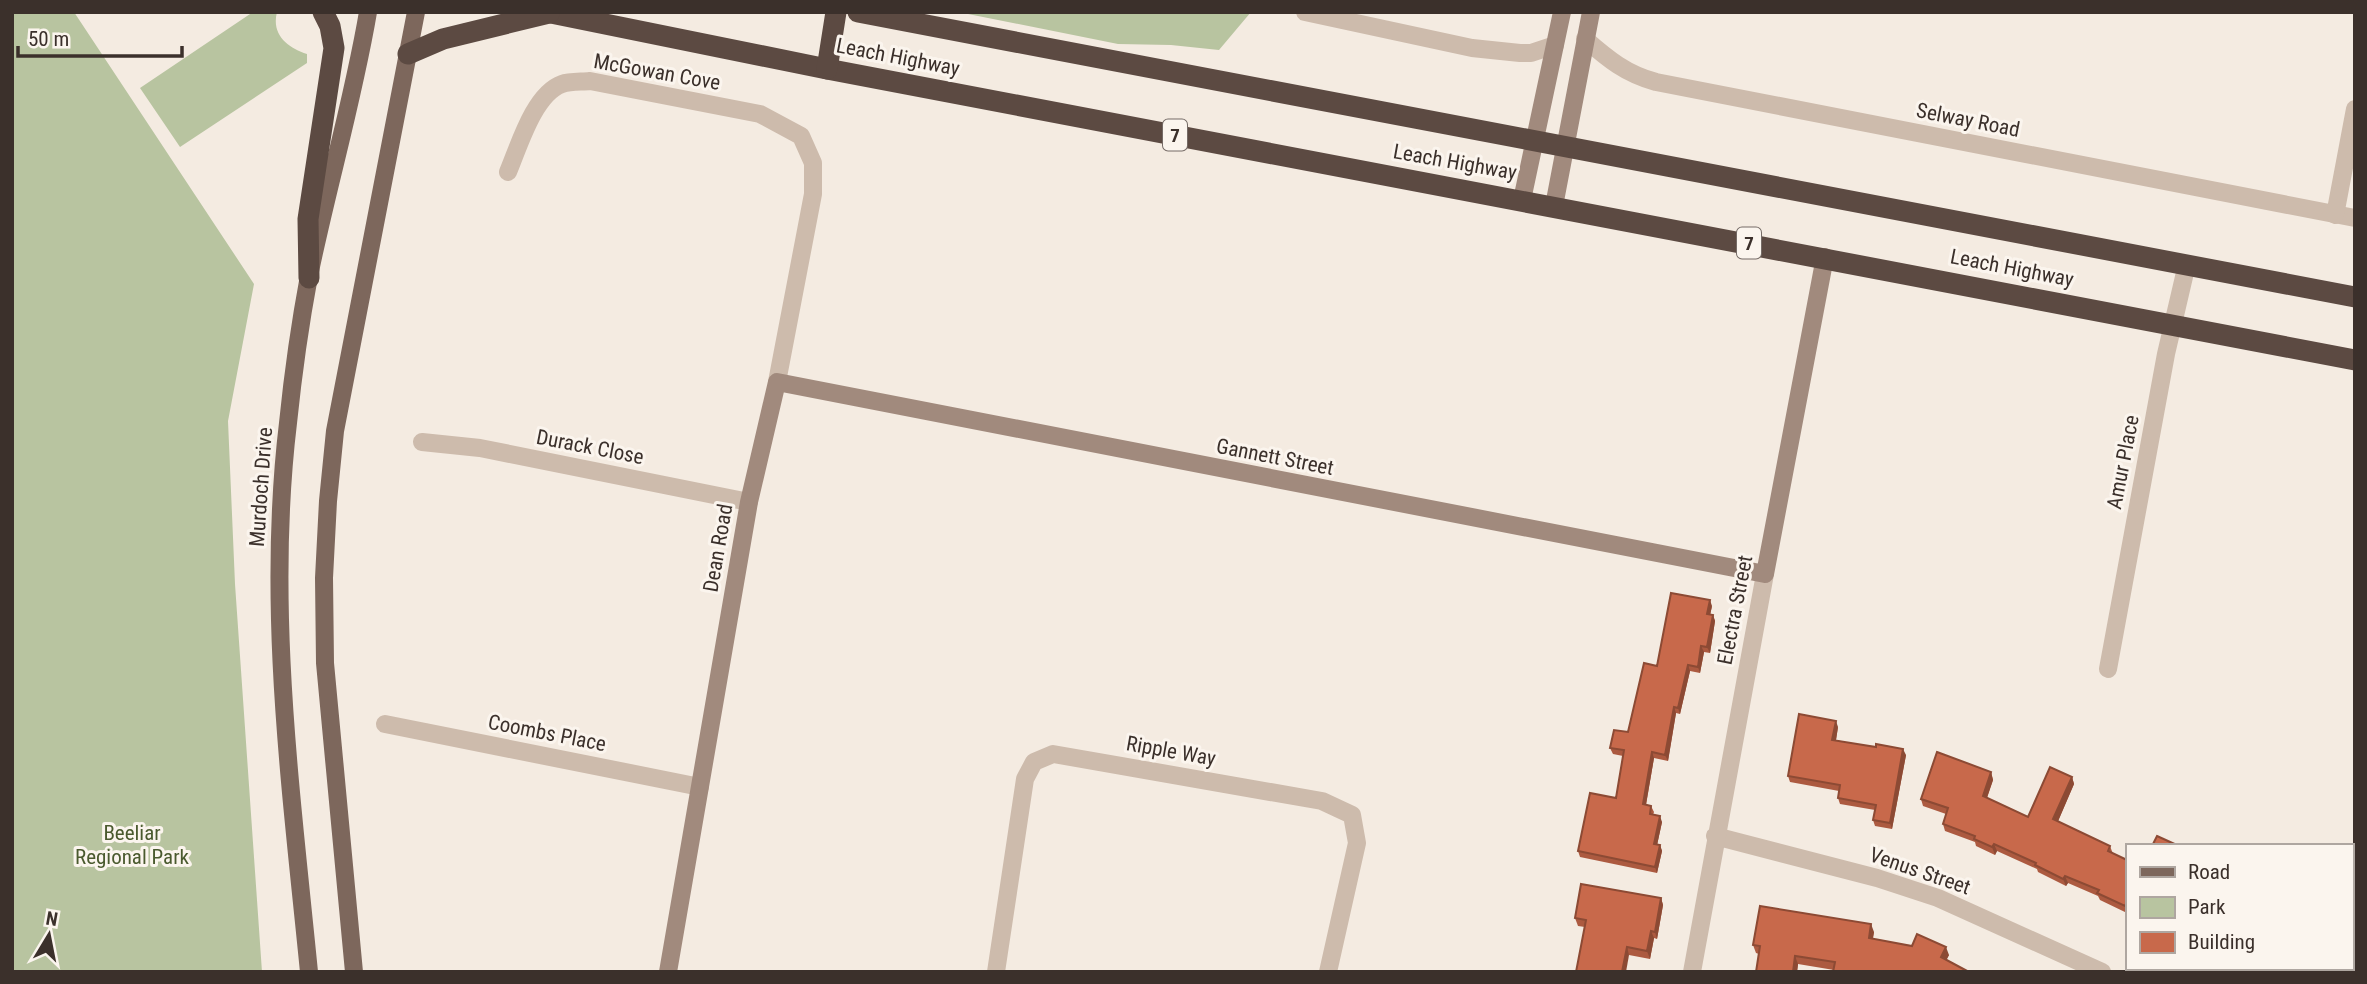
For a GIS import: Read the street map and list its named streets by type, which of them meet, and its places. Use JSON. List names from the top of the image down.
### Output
{
  "streets": {
    "highway": ["Leach Highway", "7"],
    "main road": ["Murdoch Drive"],
    "street": [
      "McGowan Cove",
      "Selway Road",
      "Durack Close",
      "Gannett Street",
      "Amur Place",
      "Dean Road",
      "Electra Street",
      "Coombs Place",
      "Ripple Way",
      "Venus Street"
    ]
  },
  "crossings": [
    ["Leach Highway", "Amur Place"],
    ["Leach Highway", "Electra Street"],
    ["McGowan Cove", "Dean Road"],
    ["Durack Close", "Dean Road"],
    ["Gannett Street", "Dean Road"],
    ["Gannett Street", "Electra Street"],
    ["Dean Road", "Coombs Place"],
    ["Electra Street", "Venus Street"]
  ],
  "parks": ["Beeliar Regional Park"],
  "legend": ["Road", "Park", "Building"],
  "scale_bar": "50 m",
  "north": "top"
}
